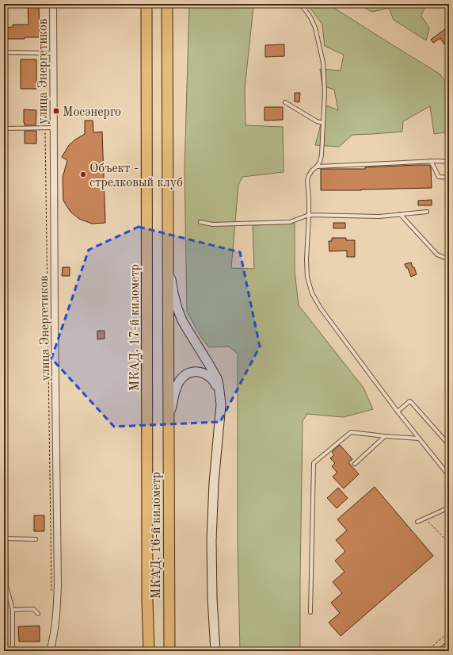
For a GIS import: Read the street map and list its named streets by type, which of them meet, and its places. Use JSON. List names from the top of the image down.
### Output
{
  "streets": {
    "highway": ["МКАД, 17-й километр", "МКАД, 16-й километр"],
    "street": ["улица Энергетиков"]
  },
  "places": {
    "transit": ["Мосэнерго"],
    "other": ["Объект - стрелковый клуб"]
  }
}
